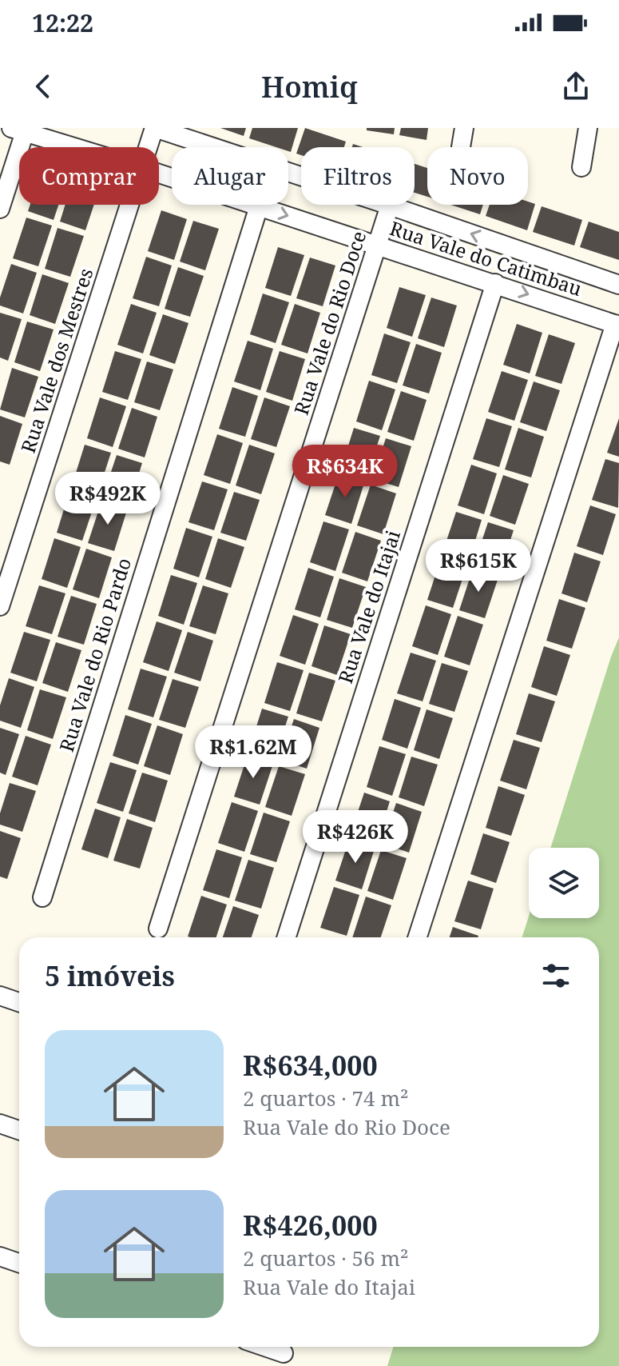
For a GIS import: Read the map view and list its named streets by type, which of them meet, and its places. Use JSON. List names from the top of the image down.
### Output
{
  "streets": {
    "street": [
      "Rua Vale do Catimbau",
      "Rua Vale do Rio Doce",
      "Rua Vale dos Mestres",
      "Rua Vale do Itajai",
      "Rua Vale do Rio Pardo"
    ]
  },
  "crossings": [
    ["Rua Vale do Catimbau", "Rua Vale do Rio Doce"],
    ["Rua Vale do Catimbau", "Rua Vale dos Mestres"],
    ["Rua Vale do Catimbau", "Rua Vale do Itajai"],
    ["Rua Vale do Catimbau", "Rua Vale do Rio Pardo"]
  ],
  "page": {
    "status": "12:22",
    "header": "Homiq",
    "chip": [
      "Comprar",
      "Alugar",
      "Filtros",
      "Novo"
    ],
    "price": [
      "R$634K",
      "R$492K",
      "R$615K",
      "R$1.62M",
      "R$426K"
    ],
    "heading": "5 imóveis",
    "list": [
      {
        "name": "R$634,000",
        "note": "2 quartos · 74 m² · Rua Vale do Rio Doce"
      },
      {
        "name": "R$426,000",
        "note": "2 quartos · 56 m² · Rua Vale do Itajai"
      }
    ]
  }
}
